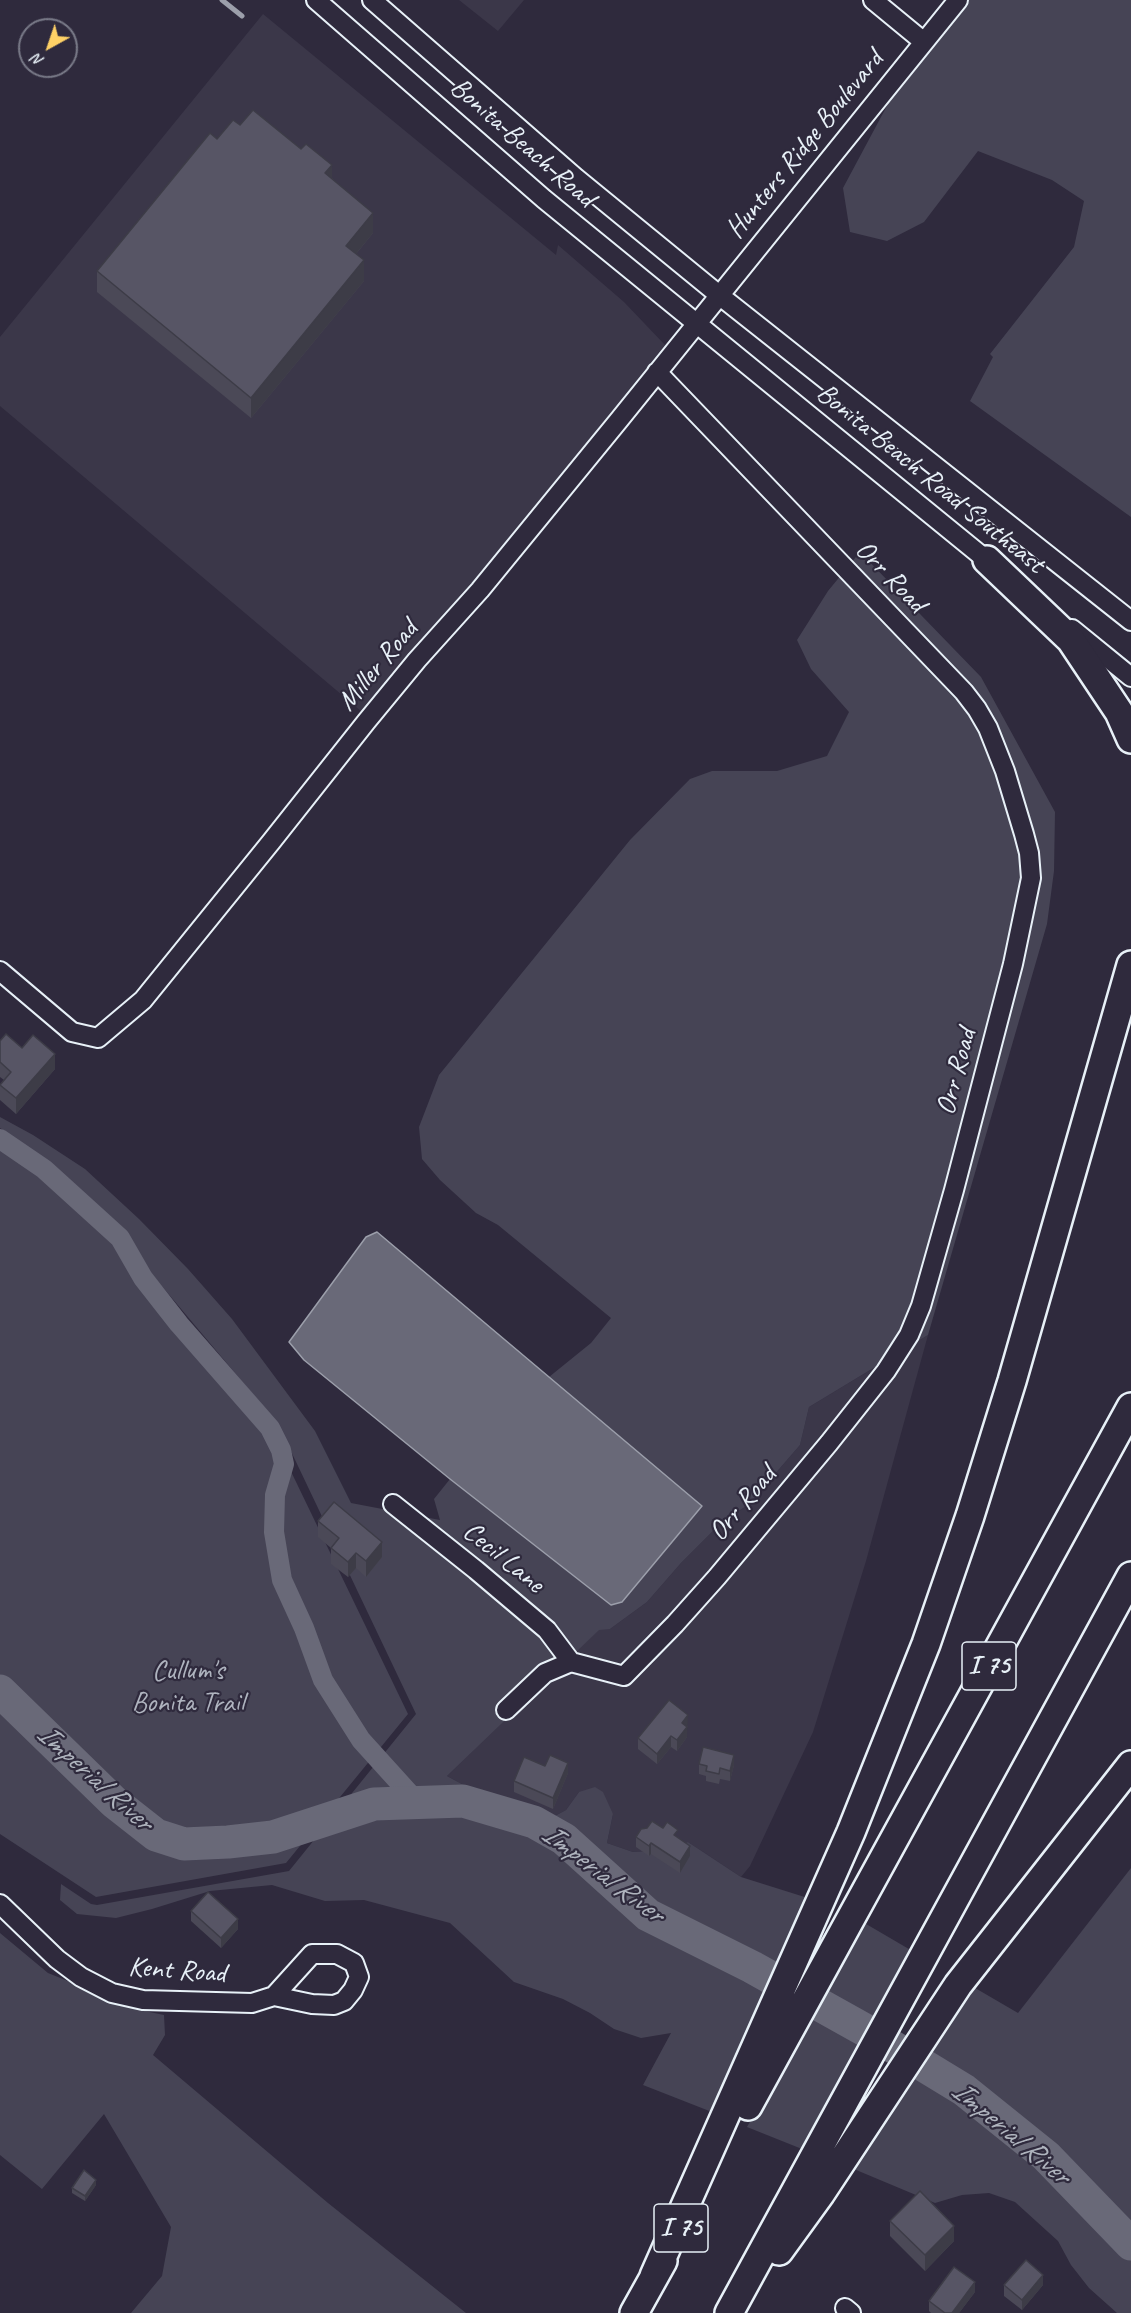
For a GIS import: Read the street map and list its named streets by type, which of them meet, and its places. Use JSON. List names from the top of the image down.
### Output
{
  "streets": {
    "highway": ["I 75"],
    "street": [
      "Bonita Beach Road",
      "Hunters Ridge Boulevard",
      "Bonita Beach Road Southeast",
      "Orr Road",
      "Miller Road",
      "Cecil Lane",
      "Kent Road"
    ]
  },
  "crossings": [
    ["Bonita Beach Road", "Hunters Ridge Boulevard"],
    ["Bonita Beach Road", "Bonita Beach Road Southeast"],
    ["Bonita Beach Road", "Miller Road"],
    ["Hunters Ridge Boulevard", "Bonita Beach Road Southeast"],
    ["Hunters Ridge Boulevard", "Miller Road"],
    ["Bonita Beach Road Southeast", "Miller Road"],
    ["Orr Road", "Miller Road"],
    ["Orr Road", "Cecil Lane"]
  ],
  "water": ["Imperial River"],
  "parks": ["Cullum's Bonita Trail"],
  "north": "bottom left"
}
